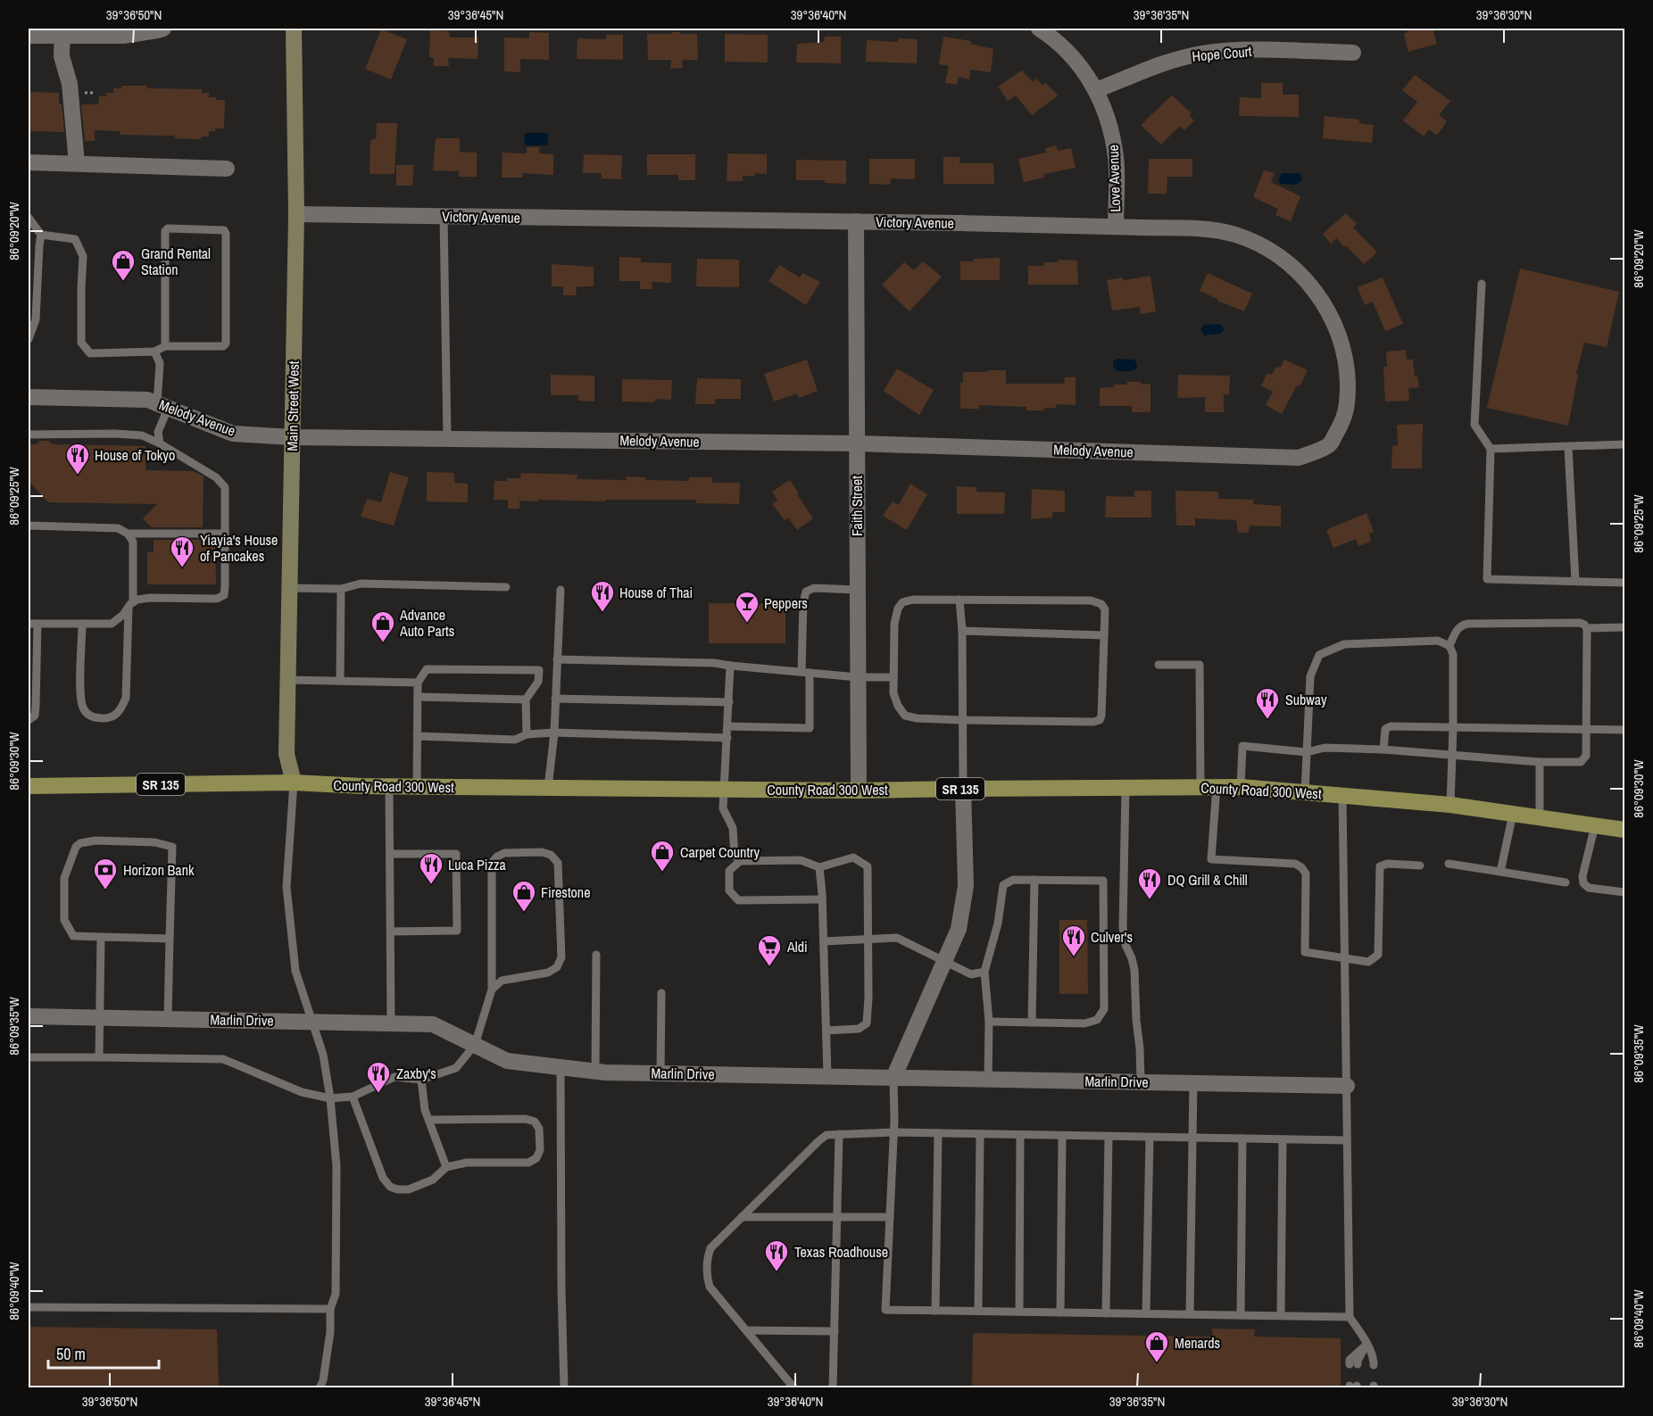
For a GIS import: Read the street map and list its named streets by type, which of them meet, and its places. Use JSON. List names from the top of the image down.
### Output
{
  "streets": {
    "main road": ["Main Street West", "SR 135", "County Road 300 West"],
    "street": [
      "Hope Court",
      "Love Avenue",
      "Victory Avenue",
      "Melody Avenue",
      "Faith Street",
      "Marlin Drive"
    ]
  },
  "crossings": [
    ["Hope Court", "Love Avenue"],
    ["Love Avenue", "Victory Avenue"],
    ["Victory Avenue", "Main Street West"],
    ["Victory Avenue", "Melody Avenue"],
    ["Victory Avenue", "Faith Street"],
    ["Main Street West", "Melody Avenue"],
    ["Main Street West", "County Road 300 West"],
    ["Melody Avenue", "Faith Street"],
    ["Faith Street", "County Road 300 West"]
  ],
  "places": {
    "shop": [
      "Grand Rental Station",
      "Advance Auto Parts",
      "Carpet Country",
      "Firestone",
      "Menards"
    ],
    "restaurant": [
      "House of Tokyo",
      "Yiayia's House of Pancakes",
      "House of Thai",
      "Subway",
      "Luca Pizza",
      "DQ Grill & Chill",
      "Culver's",
      "Zaxby's",
      "Texas Roadhouse"
    ],
    "bar": ["Peppers"],
    "bank": ["Horizon Bank"],
    "supermarket": ["Aldi"]
  },
  "scale_bar": "50 m",
  "coordinates": [
    "39°36'50\"N",
    "39°36'45\"N",
    "39°36'40\"N",
    "39°36'35\"N",
    "39°36'30\"N",
    "86°09'20\"W",
    "86°09'25\"W",
    "86°09'30\"W",
    "86°09'35\"W",
    "86°09'40\"W"
  ]
}
